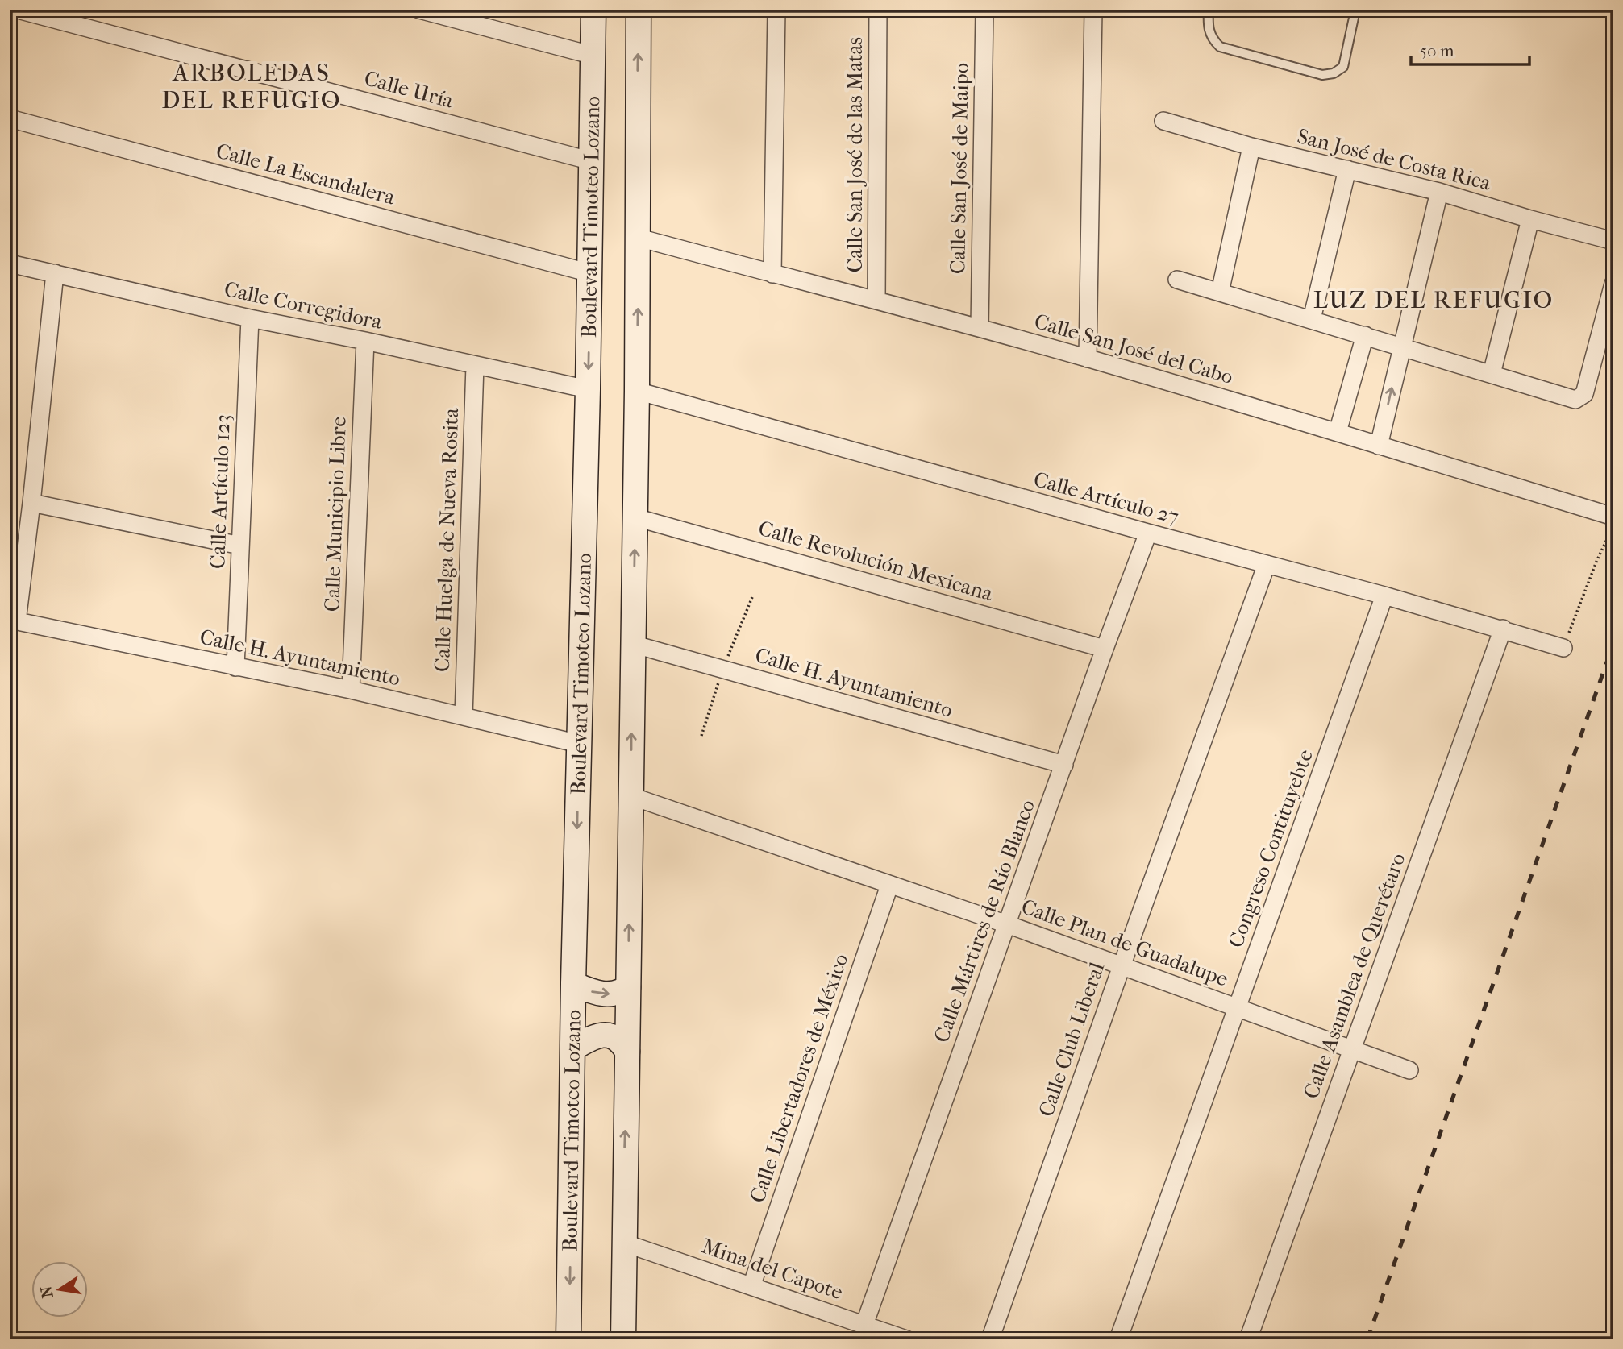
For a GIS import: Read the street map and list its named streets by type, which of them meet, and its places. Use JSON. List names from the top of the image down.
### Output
{
  "streets": {
    "main road": ["Boulevard Timoteo Lozano"],
    "street": [
      "Calle Uría",
      "Calle San José de las Matas",
      "San José de Costa Rica",
      "Calle San José de Maipo",
      "Calle La Escandalera",
      "Calle Corregidora",
      "Calle San José del Cabo",
      "Calle Artículo 123",
      "Calle Artículo 27",
      "Calle Municipio Libre",
      "Calle Huelga de Nueva Rosita",
      "Calle Revolución Mexicana",
      "Calle H. Ayuntamiento",
      "Congreso Contituyebte",
      "Calle Mártires de Río Blanco",
      "Calle Plan de Guadalupe",
      "Calle Asamblea de Querétaro",
      "Calle Club Liberal",
      "Calle Libertadores de México",
      "Mina del Capote"
    ]
  },
  "crossings": [
    ["Calle Uría", "Boulevard Timoteo Lozano"],
    ["Calle San José de las Matas", "Calle San José del Cabo"],
    ["Calle San José de Maipo", "Calle San José del Cabo"],
    ["Calle La Escandalera", "Boulevard Timoteo Lozano"],
    ["Boulevard Timoteo Lozano", "Calle Corregidora"],
    ["Boulevard Timoteo Lozano", "Calle San José del Cabo"],
    ["Boulevard Timoteo Lozano", "Calle Artículo 27"],
    ["Boulevard Timoteo Lozano", "Calle Revolución Mexicana"],
    ["Boulevard Timoteo Lozano", "Calle H. Ayuntamiento"],
    ["Boulevard Timoteo Lozano", "Calle Plan de Guadalupe"],
    ["Boulevard Timoteo Lozano", "Mina del Capote"],
    ["Calle Corregidora", "Calle Artículo 123"],
    ["Calle Corregidora", "Calle Municipio Libre"],
    ["Calle Corregidora", "Calle Huelga de Nueva Rosita"],
    ["Calle Artículo 123", "Calle H. Ayuntamiento"],
    ["Calle Artículo 27", "Congreso Contituyebte"],
    ["Calle Artículo 27", "Calle Mártires de Río Blanco"],
    ["Calle Artículo 27", "Calle Asamblea de Querétaro"],
    ["Calle Artículo 27", "Calle Club Liberal"],
    ["Calle Municipio Libre", "Calle H. Ayuntamiento"],
    ["Calle Huelga de Nueva Rosita", "Calle H. Ayuntamiento"],
    ["Calle Revolución Mexicana", "Calle Mártires de Río Blanco"],
    ["Calle H. Ayuntamiento", "Calle Mártires de Río Blanco"],
    ["Congreso Contituyebte", "Calle Plan de Guadalupe"],
    ["Calle Mártires de Río Blanco", "Calle Plan de Guadalupe"],
    ["Calle Mártires de Río Blanco", "Mina del Capote"],
    ["Calle Plan de Guadalupe", "Calle Asamblea de Querétaro"],
    ["Calle Plan de Guadalupe", "Calle Club Liberal"],
    ["Calle Plan de Guadalupe", "Calle Libertadores de México"],
    ["Calle Libertadores de México", "Mina del Capote"]
  ],
  "districts": ["ARBOLEDAS DEL REFUGIO", "LUZ DEL REFUGIO"],
  "scale_bar": "50 m",
  "north": "left"
}
